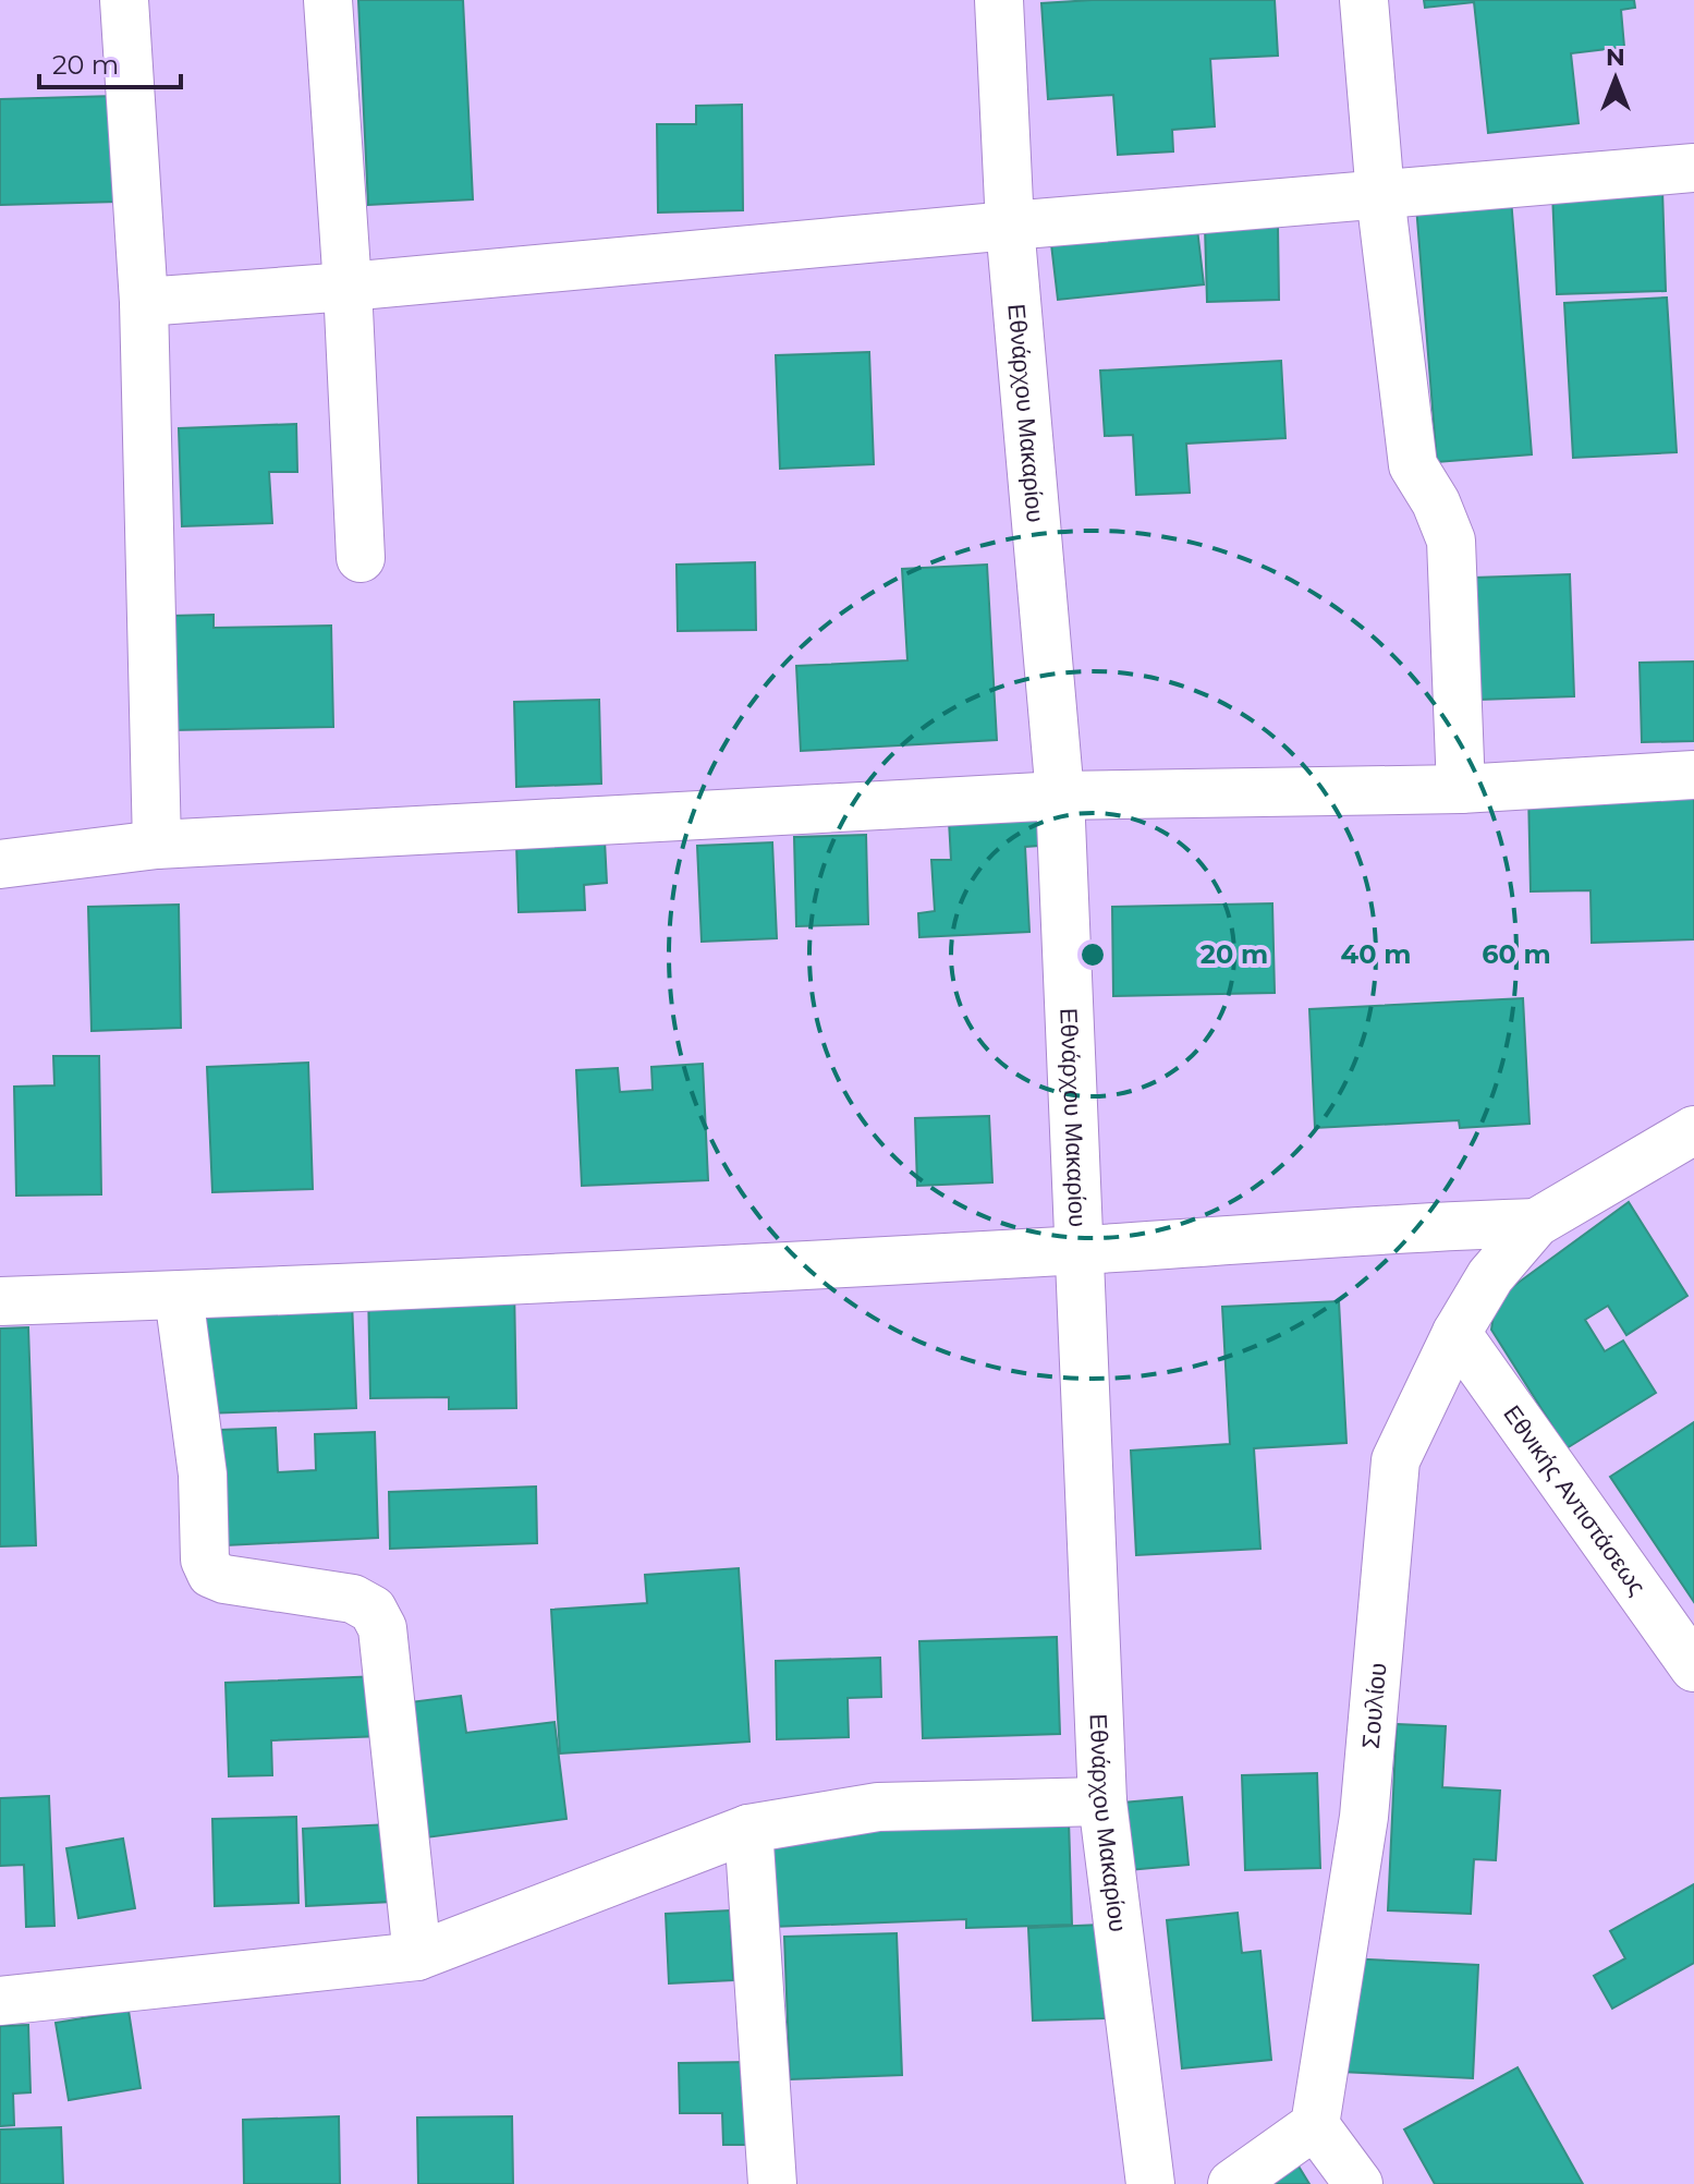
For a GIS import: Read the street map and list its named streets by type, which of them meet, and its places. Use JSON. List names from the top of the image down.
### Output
{
  "streets": {
    "street": ["Εθνάρχου Μακαρίου", "Εθνικής Αντιστάσεως", "Σουλίου"]
  },
  "crossings": [
    ["Εθνάρχου Μακαρίου", "Σουλίου"],
    ["Εθνικής Αντιστάσεως", "Σουλίου"]
  ],
  "scale_bar": "20 m",
  "north": "top",
  "rings": ["20 m", "40 m", "60 m"]
}
